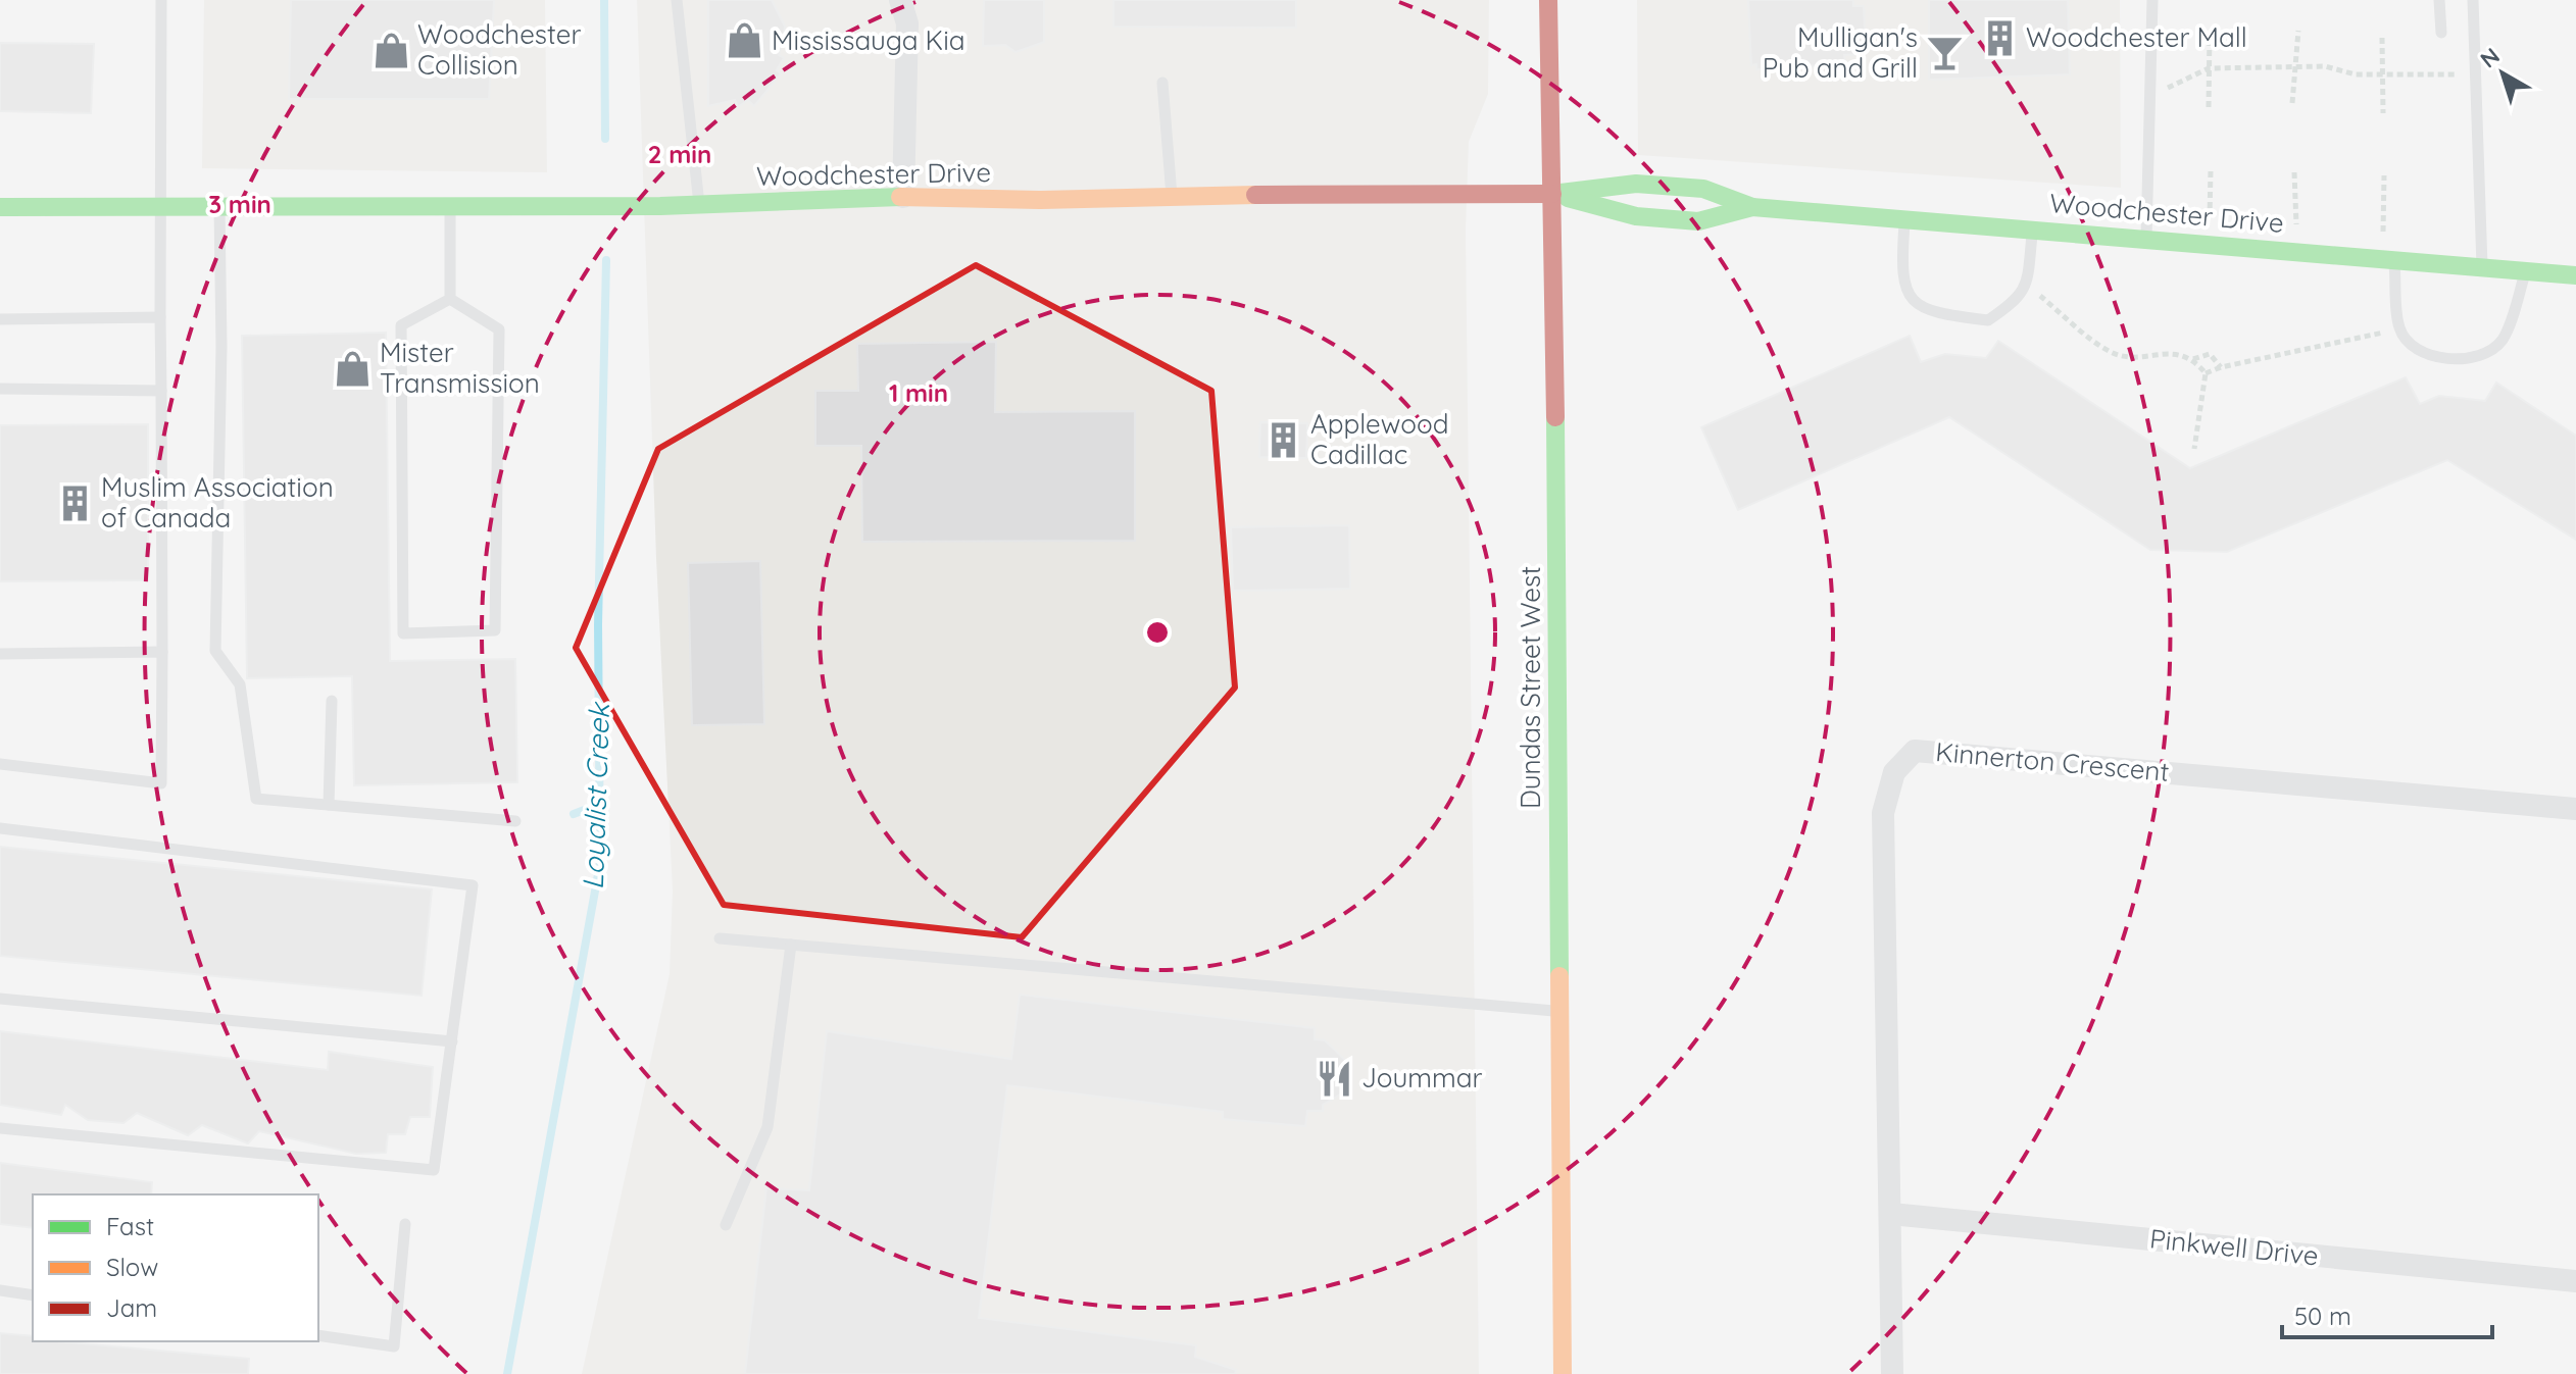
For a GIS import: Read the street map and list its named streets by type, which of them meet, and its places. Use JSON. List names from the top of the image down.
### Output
{
  "streets": {
    "street": [
      "Woodchester Drive",
      "Dundas Street West",
      "Kinnerton Crescent",
      "Pinkwell Drive"
    ]
  },
  "crossings": [
    ["Woodchester Drive", "Dundas Street West"],
    ["Kinnerton Crescent", "Pinkwell Drive"]
  ],
  "water": ["Loyalist Creek"],
  "places": {
    "building": ["Woodchester Mall", "Applewood Cadillac", "Muslim Association of Canada"],
    "shop": ["Mississauga Kia", "Woodchester Collision", "Mister Transmission"],
    "bar": ["Mulligan's Pub and Grill"],
    "restaurant": ["Joummar"]
  },
  "legend": ["Fast", "Slow", "Jam"],
  "scale_bar": "50 m",
  "north": "top left",
  "rings": ["2 min", "3 min", "1 min"]
}
